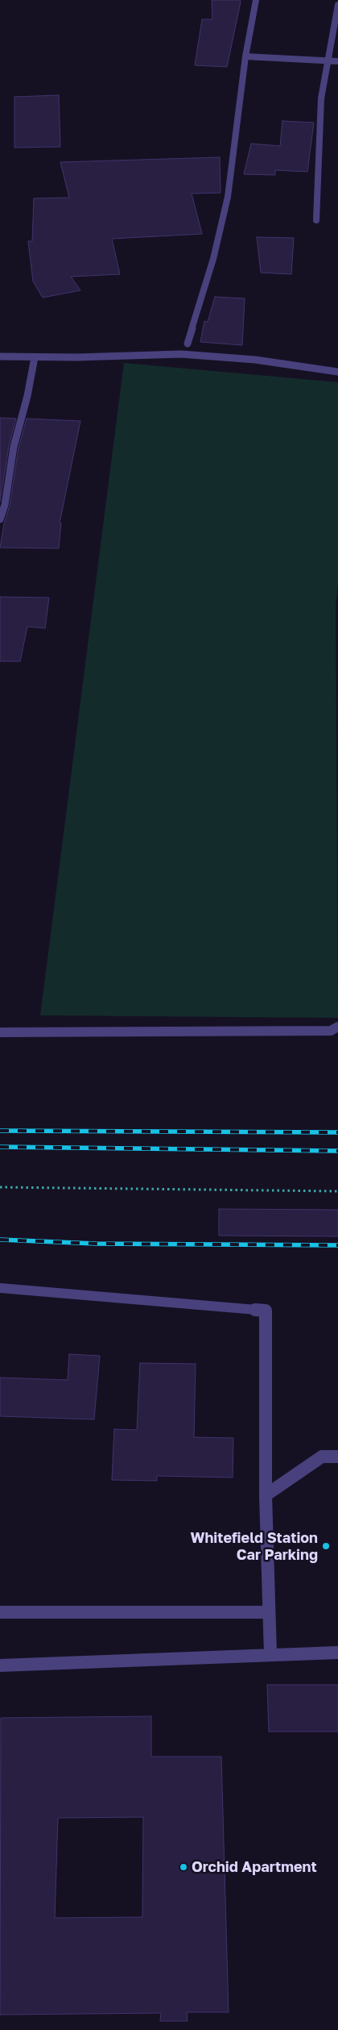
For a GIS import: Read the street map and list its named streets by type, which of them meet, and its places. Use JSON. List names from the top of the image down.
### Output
{
  "places": ["Whitefield Station Car Parking", "Orchid Apartment"]
}
